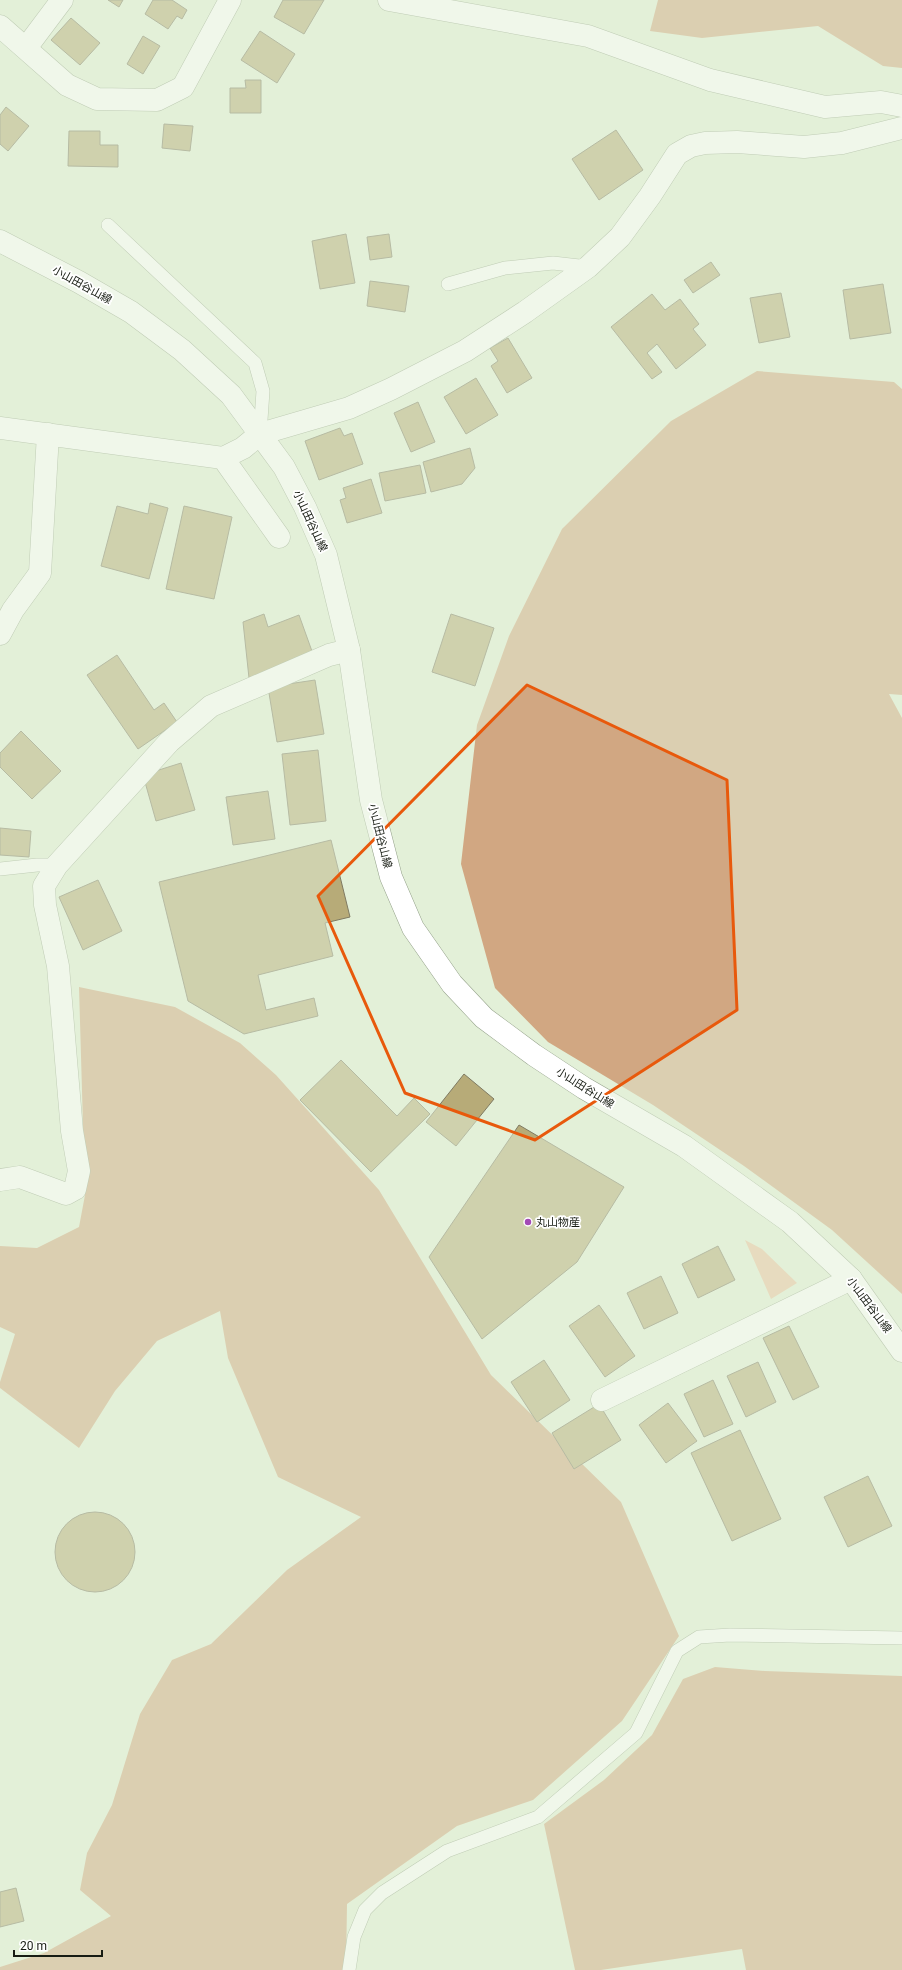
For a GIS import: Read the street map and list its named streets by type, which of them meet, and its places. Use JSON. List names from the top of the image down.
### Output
{
  "streets": {
    "street": ["小山田谷山線"]
  },
  "places": ["丸山物産"],
  "scale_bar": "20 m"
}
